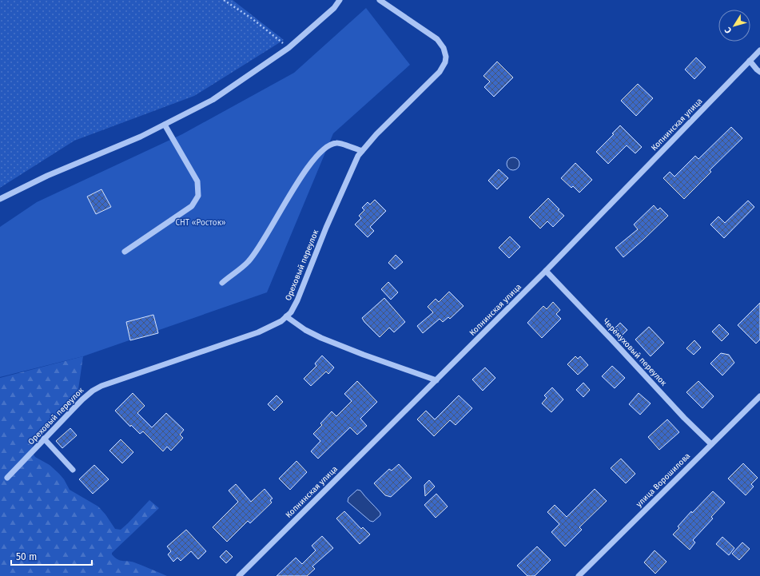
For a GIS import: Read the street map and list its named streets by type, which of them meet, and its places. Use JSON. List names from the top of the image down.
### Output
{
  "streets": {
    "street": [
      "Копнинская улица",
      "Ореховый переулок",
      "Черёмуховый переулок",
      "улица Ворошилова"
    ]
  },
  "crossings": [
    ["Копнинская улица", "Черёмуховый переулок"],
    ["Черёмуховый переулок", "улица Ворошилова"]
  ],
  "parks": ["СНТ «Росток»"],
  "scale_bar": "50 m",
  "north": "bottom left"
}
